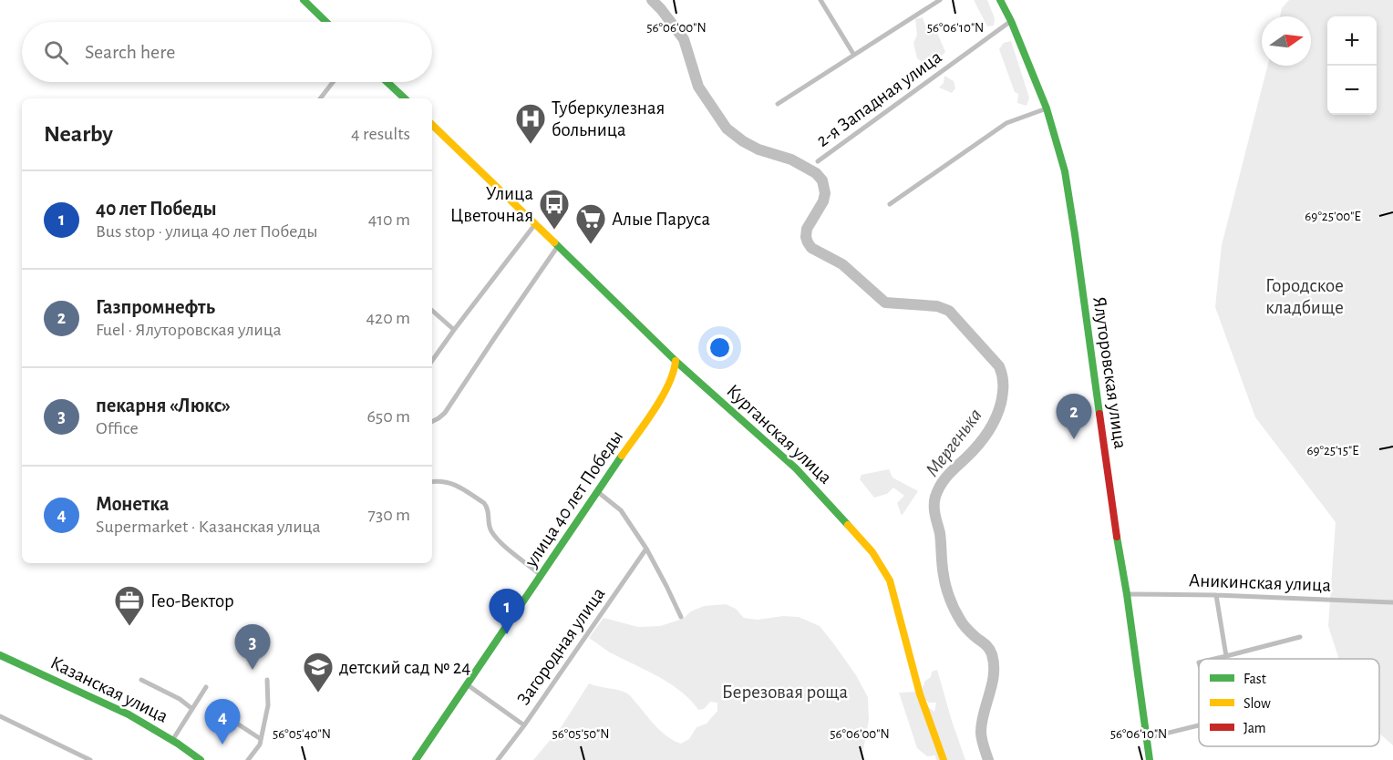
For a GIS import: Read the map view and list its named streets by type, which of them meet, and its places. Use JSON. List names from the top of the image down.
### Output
{
  "streets": {
    "main road": [
      "Ялуторовская улица",
      "Курганская улица",
      "улица 40 лет Победы",
      "Казанская улица"
    ],
    "street": ["2-я Западная улица", "Аникинская улица", "Загородная улица"]
  },
  "crossings": [
    ["2-я Западная улица", "Ялуторовская улица"],
    ["Ялуторовская улица", "Аникинская улица"],
    ["Курганская улица", "улица 40 лет Победы"]
  ],
  "water": ["Мергенька"],
  "parks": ["Городское кладбище", "Березовая роща"],
  "places": {
    "hospital": ["Туберкулезная больница"],
    "bus stop": ["Улица Цветочная"],
    "supermarket": ["Алые Паруса"],
    "office": ["Гео-Вектор"],
    "school or university": ["детский сад № 24"]
  },
  "legend": ["Fast", "Slow", "Jam"],
  "north": "right",
  "page": {
    "map_buttons": ["+", "−"],
    "search": "Search here",
    "heading": ["Nearby", "4 results"],
    "list": [
      {
        "mark": "1",
        "name": "40 лет Победы",
        "note": "Bus stop · улица 40 лет Победы",
        "value": "410 m"
      },
      {
        "mark": "2",
        "name": "Газпромнефть",
        "note": "Fuel · Ялуторовская улица",
        "value": "420 m"
      },
      {
        "mark": "3",
        "name": "пекарня «Люкс»",
        "note": "Office",
        "value": "650 m"
      },
      {
        "mark": "4",
        "name": "Монетка",
        "note": "Supermarket · Казанская улица",
        "value": "730 m"
      }
    ],
    "pins": [
      "2",
      "1",
      "3",
      "4"
    ]
  },
  "coordinates": [
    "56°06'00\"N",
    "56°06'10\"N",
    "69°25'00\"E",
    "69°25'15\"E",
    "56°05'40\"N",
    "56°05'50\"N"
  ]
}
